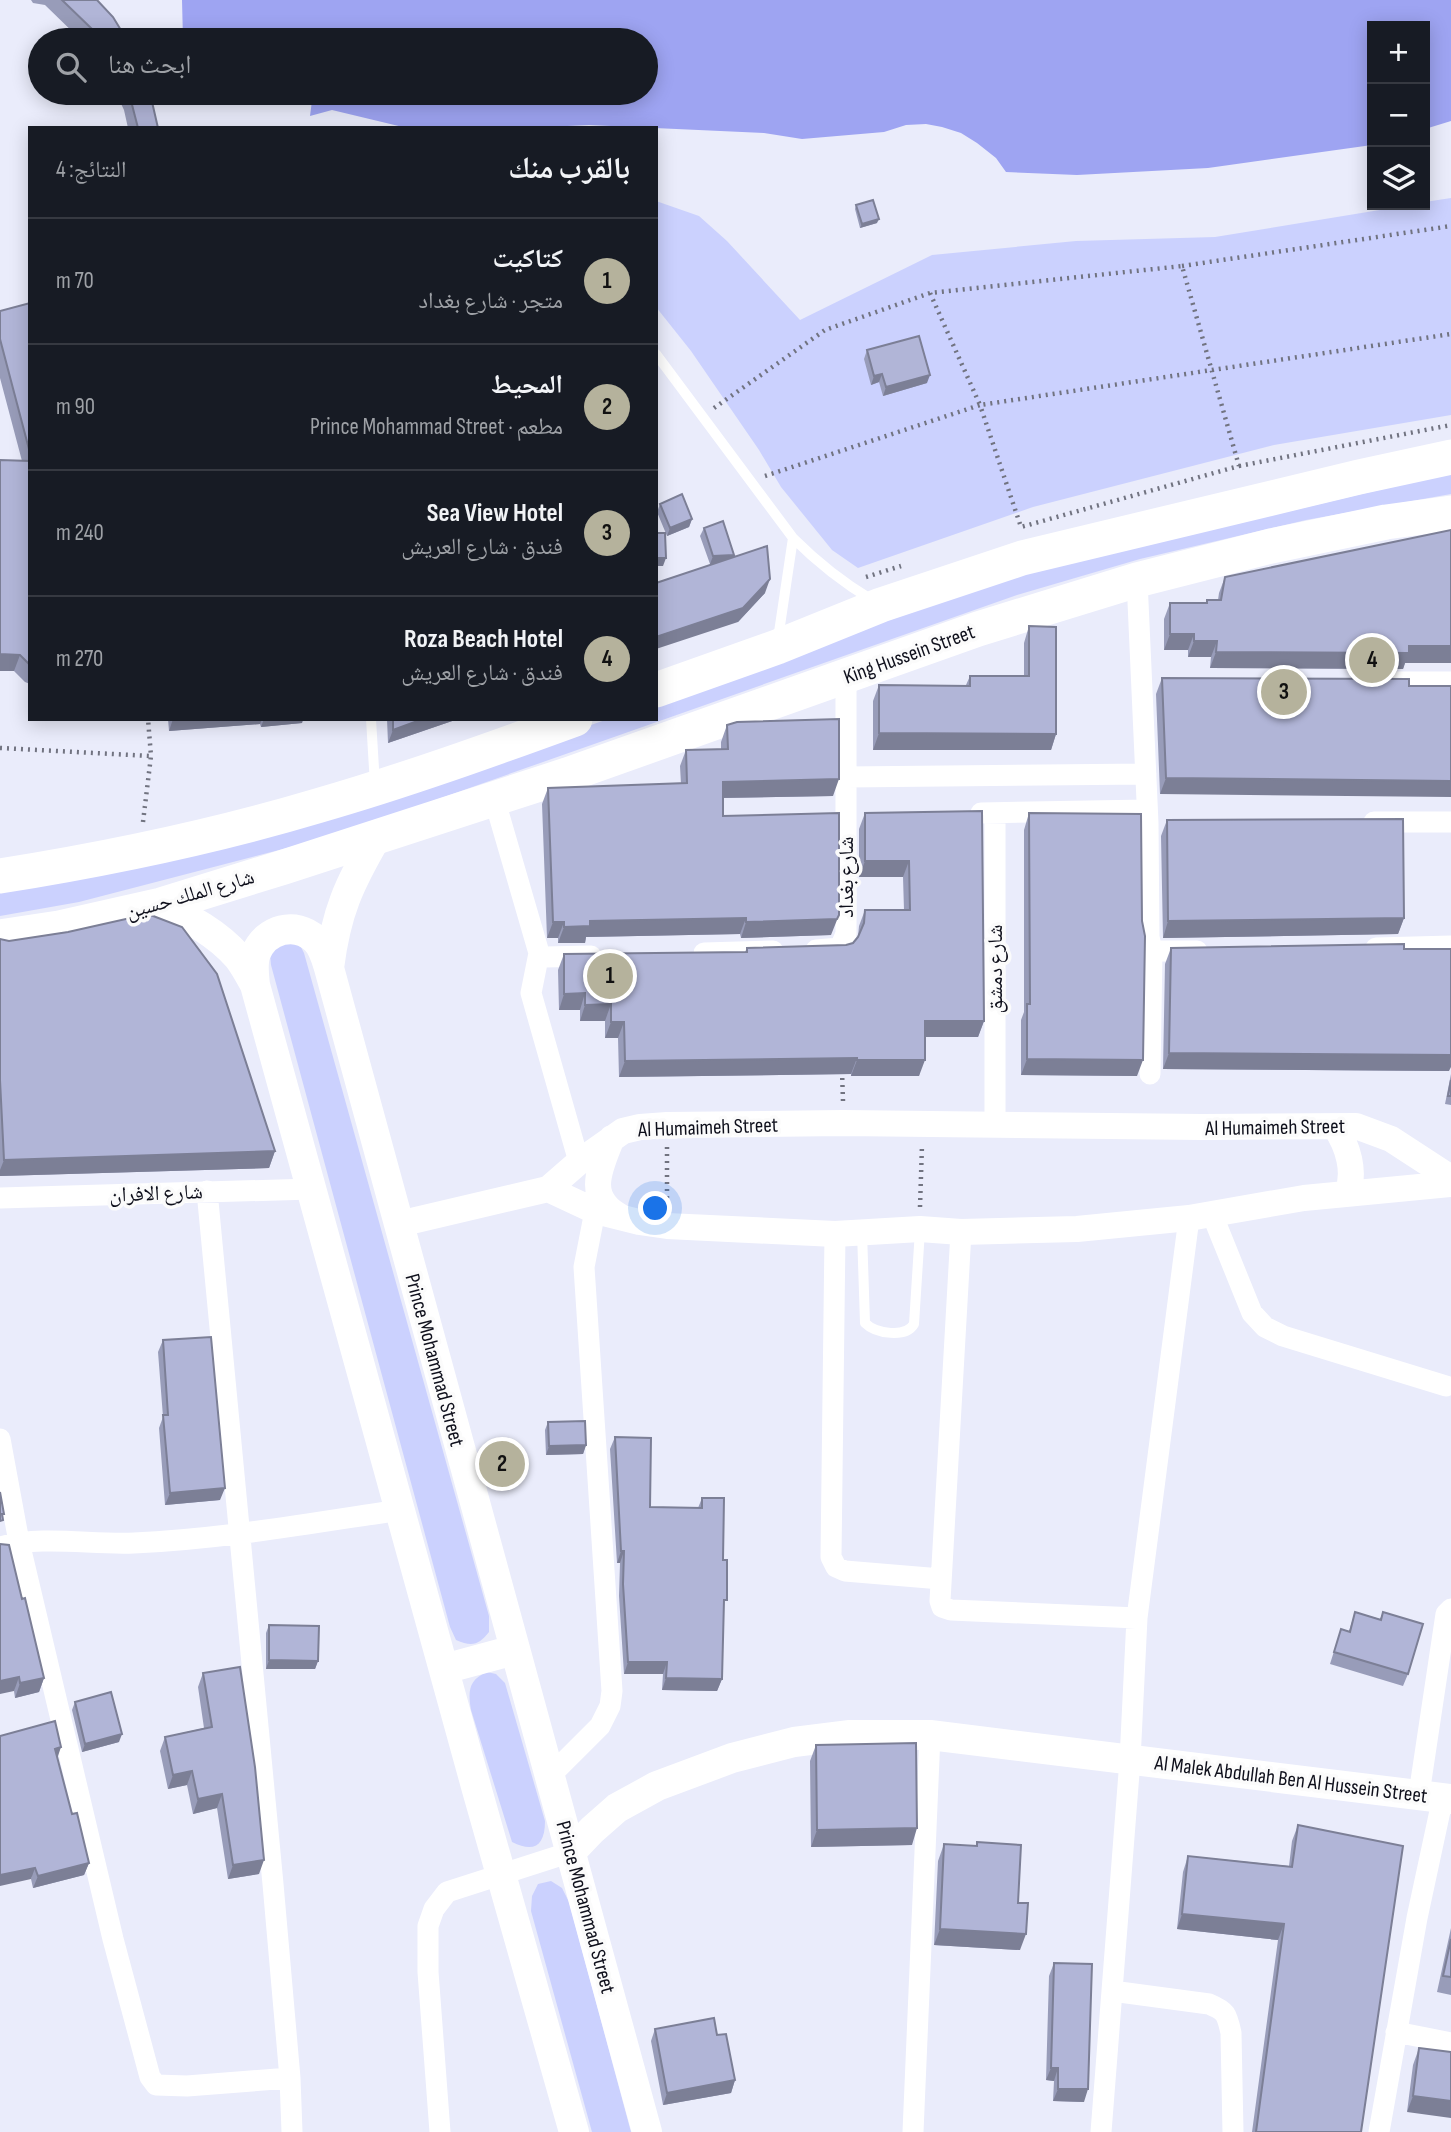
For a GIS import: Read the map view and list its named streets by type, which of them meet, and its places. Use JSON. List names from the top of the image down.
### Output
{
  "streets": {
    "highway": ["King Hussein Street", "شارع الملك حسين"],
    "main road": ["Prince Mohammad Street", "Al Malek Abdullah Ben Al Hussein Street"],
    "street": [
      "شارع بغداد",
      "شارع دمشق",
      "Al Humaimeh Street",
      "شارع الافران"
    ]
  },
  "crossings": [
    ["King Hussein Street", "شارع بغداد"],
    ["King Hussein Street", "شارع الملك حسين"],
    ["King Hussein Street", "Prince Mohammad Street"],
    ["شارع الملك حسين", "Prince Mohammad Street"],
    ["شارع دمشق", "Al Humaimeh Street"],
    ["Prince Mohammad Street", "Al Malek Abdullah Ben Al Hussein Street"]
  ],
  "page": {
    "map_buttons": ["+", "−"],
    "search": "ابحث هنا",
    "heading": ["بالقرب منك", "النتائج: 4"],
    "list": [
      {
        "mark": "1",
        "name": "كتاكيت",
        "note": "متجر · شارع بغداد",
        "value": "70 m"
      },
      {
        "mark": "2",
        "name": "المحيط",
        "note": "مطعم · Prince Mohammad Street",
        "value": "90 m"
      },
      {
        "mark": "3",
        "name": "Sea View Hotel",
        "note": "فندق · شارع العريش",
        "value": "240 m"
      },
      {
        "mark": "4",
        "name": "Roza Beach Hotel",
        "note": "فندق · شارع العريش",
        "value": "270 m"
      }
    ],
    "pins": [
      "4",
      "3",
      "1",
      "2"
    ]
  }
}
